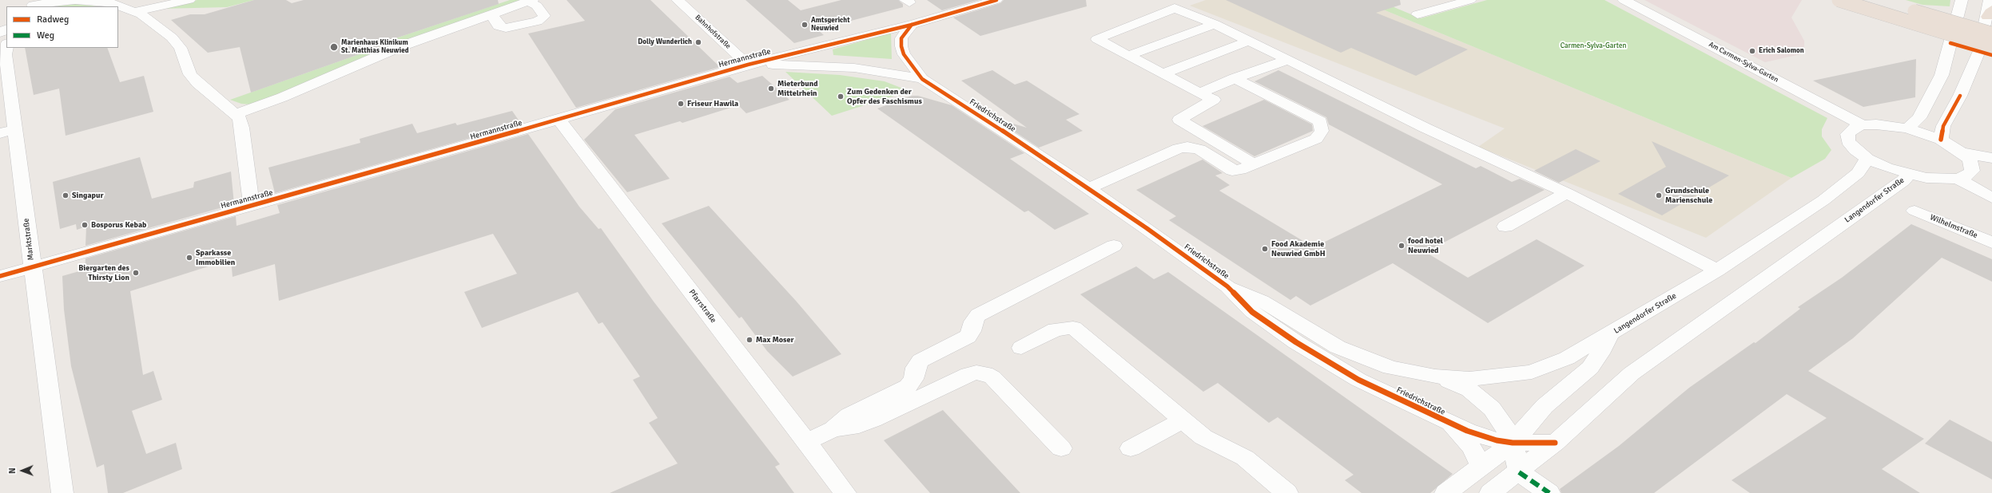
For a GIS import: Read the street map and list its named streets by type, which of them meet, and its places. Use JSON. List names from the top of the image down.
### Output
{
  "streets": {
    "street": [
      "Bahnhofstraße",
      "Hermannstraße",
      "Am Carmen-Sylva-Garten",
      "Friedrichstraße",
      "Langendorfer Straße",
      "Wilhelmstraße",
      "Marktstraße",
      "Pfarrstraße"
    ]
  },
  "crossings": [
    ["Bahnhofstraße", "Hermannstraße"],
    ["Bahnhofstraße", "Friedrichstraße"],
    ["Hermannstraße", "Friedrichstraße"],
    ["Hermannstraße", "Marktstraße"],
    ["Hermannstraße", "Pfarrstraße"],
    ["Am Carmen-Sylva-Garten", "Langendorfer Straße"],
    ["Friedrichstraße", "Langendorfer Straße"]
  ],
  "parks": ["Carmen-Sylva-Garten"],
  "places": [
    "Amtsgericht Neuwied",
    "Dolly Wunderlich",
    "Marienhaus Klinikum St. Matthias Neuwied",
    "Erich Salomon",
    "Mieterbund Mittelrhein",
    "Zum Gedenken der Opfer des Faschismus",
    "Friseur Hawila",
    "Singapur",
    "Grundschule Marienschule",
    "Bosporus Kebab",
    "food hotel Neuwied",
    "Food Akademie Neuwied GmbH",
    "Sparkasse Immobilien",
    "Biergarten des Thirsty Lion",
    "Max Moser"
  ],
  "legend": ["Radweg", "Weg"],
  "north": "left"
}
